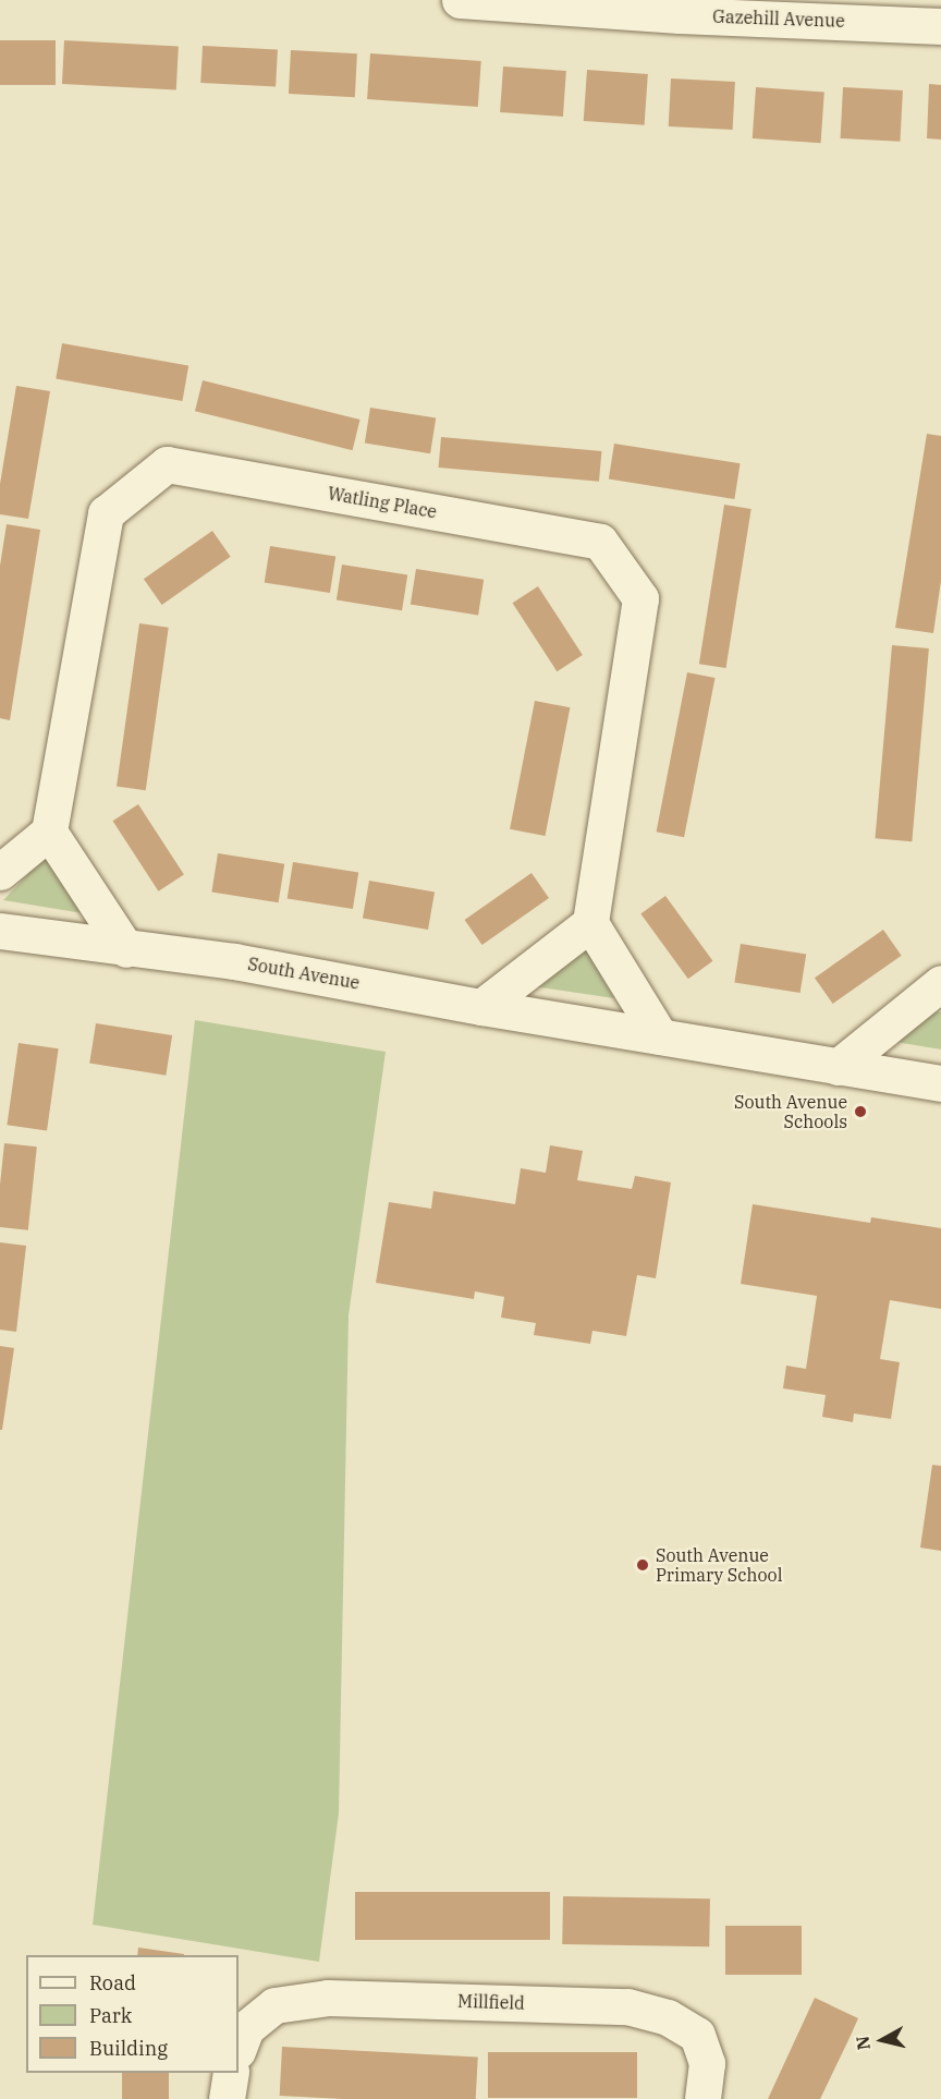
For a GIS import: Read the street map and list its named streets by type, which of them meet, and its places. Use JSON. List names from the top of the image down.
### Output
{
  "streets": {
    "street": [
      "Gazehill Avenue",
      "Watling Place",
      "South Avenue",
      "Millfield"
    ]
  },
  "places": ["South Avenue Schools", "South Avenue Primary School"],
  "legend": ["Road", "Park", "Building"],
  "north": "left"
}
